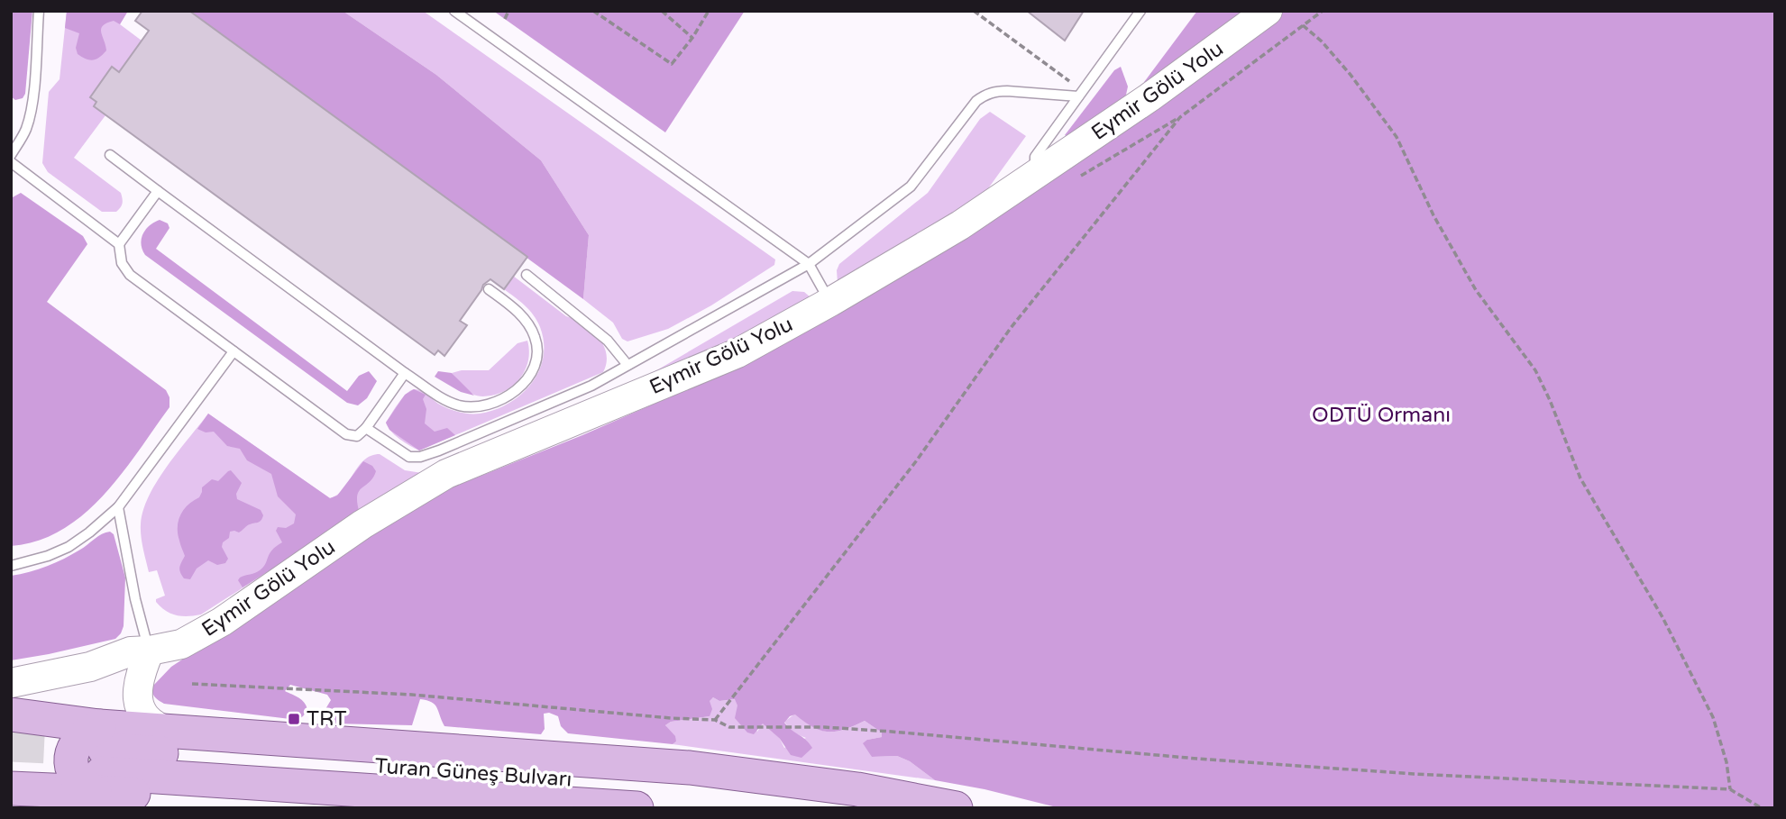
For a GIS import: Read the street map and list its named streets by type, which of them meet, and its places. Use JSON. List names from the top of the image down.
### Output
{
  "streets": {
    "main road": ["Turan Güneş Bulvarı"],
    "street": ["Eymir Gölü Yolu"]
  },
  "parks": ["ODTÜ Ormanı"],
  "places": {
    "transit": ["TRT"]
  }
}
